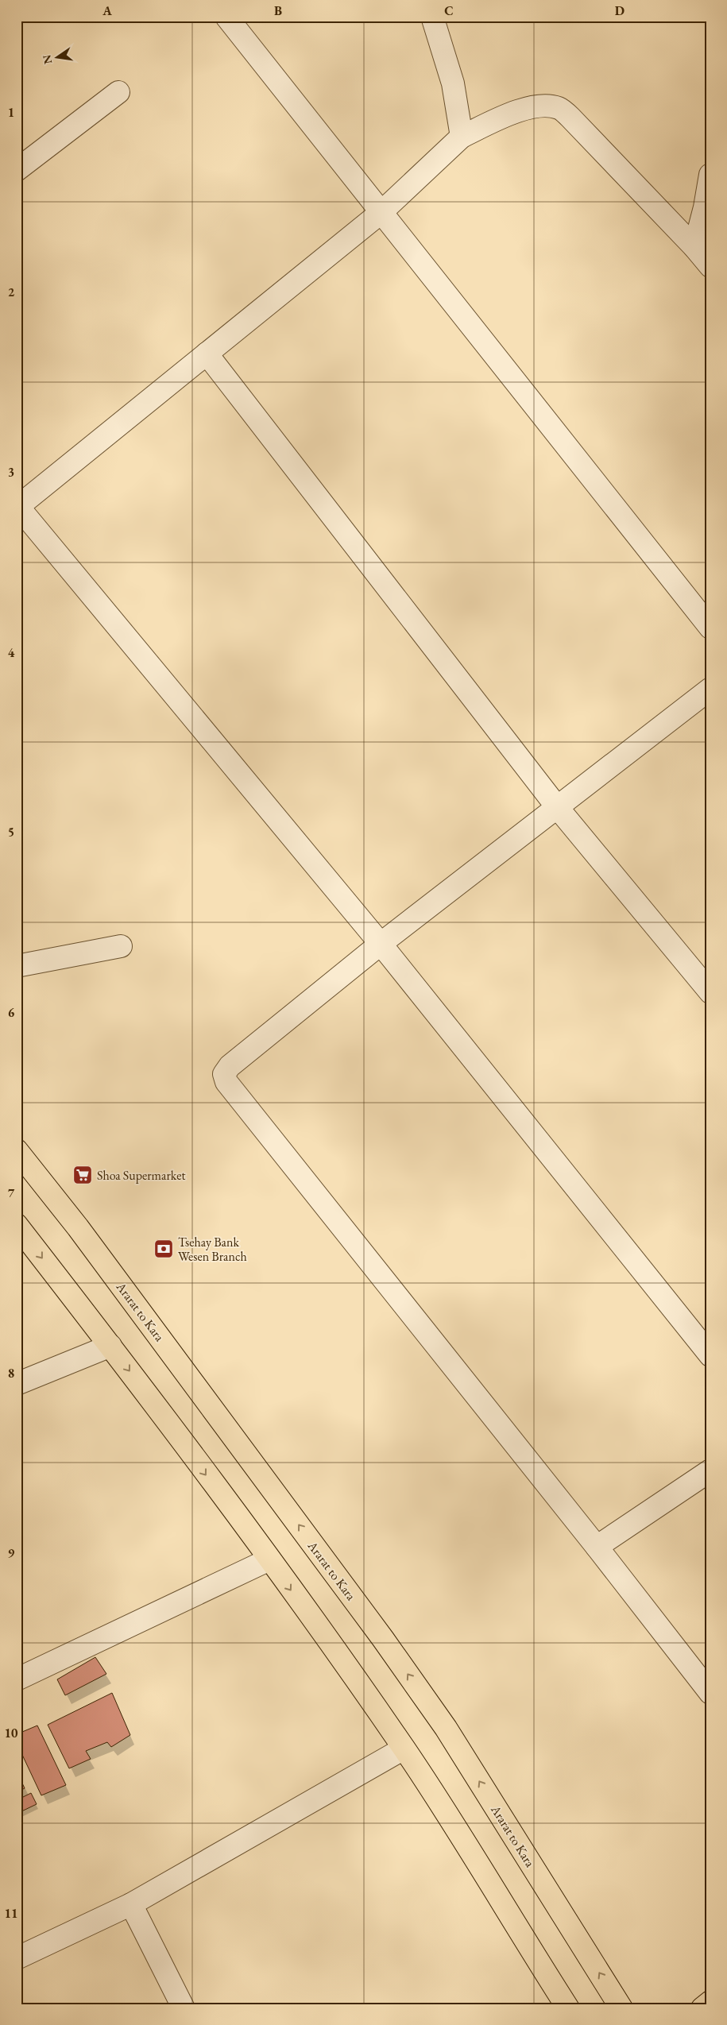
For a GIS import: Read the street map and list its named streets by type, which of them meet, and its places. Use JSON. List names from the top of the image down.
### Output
{
  "streets": {
    "main road": ["Ararat to Kara"]
  },
  "places": {
    "supermarket": ["Shoa Supermarket"],
    "bank": ["Tsehay Bank Wesen Branch"]
  },
  "north": "left",
  "grid": {
    "columns": [
      "A",
      "B",
      "C",
      "D"
    ],
    "rows": [
      "1",
      "2",
      "3",
      "4",
      "5",
      "6",
      "7",
      "8",
      "9",
      "10",
      "11"
    ]
  }
}
